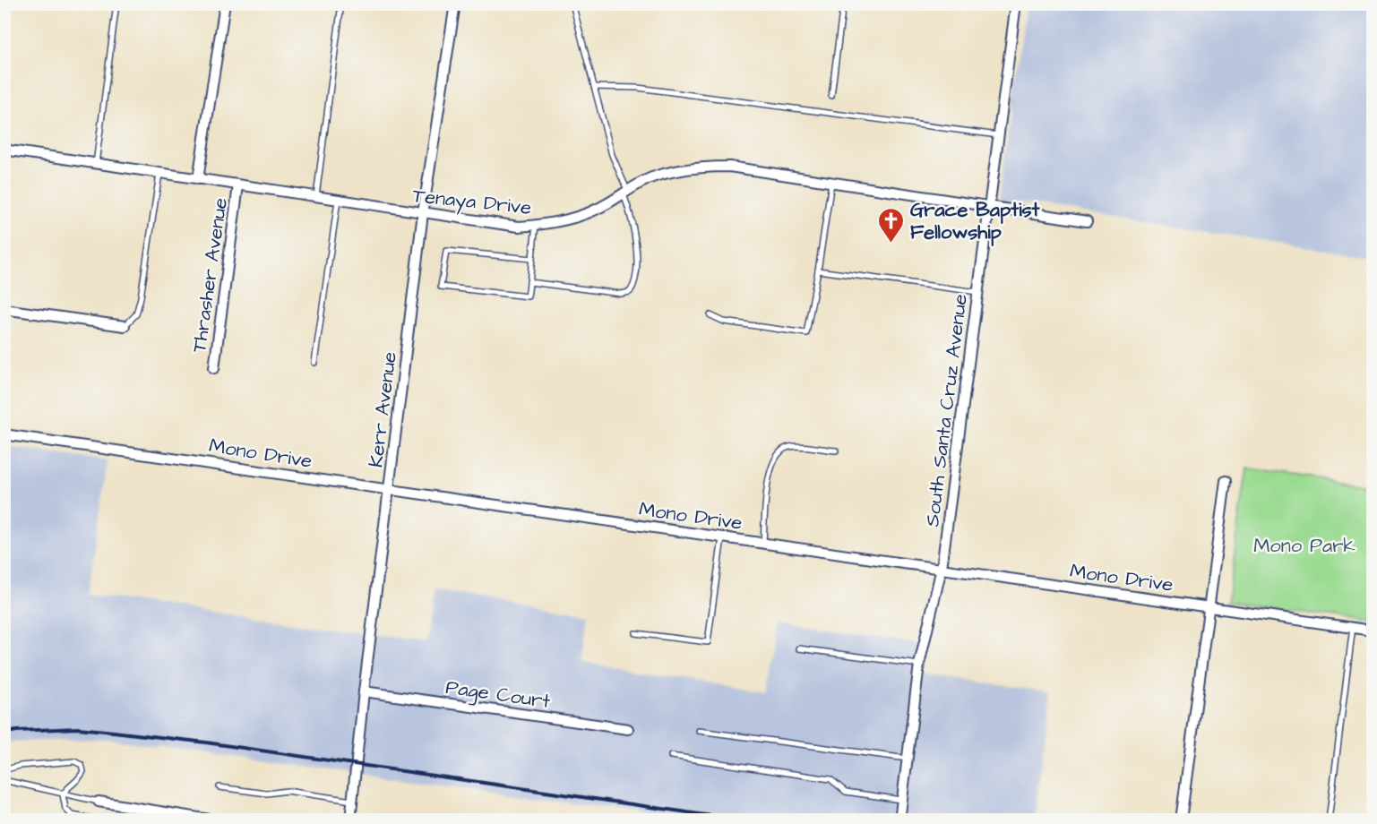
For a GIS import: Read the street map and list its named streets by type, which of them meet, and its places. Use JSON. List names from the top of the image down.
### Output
{
  "streets": {
    "street": [
      "Tenaya Drive",
      "Thrasher Avenue",
      "Kerr Avenue",
      "South Santa Cruz Avenue",
      "Mono Drive",
      "Page Court"
    ]
  },
  "crossings": [
    ["Tenaya Drive", "Thrasher Avenue"],
    ["Tenaya Drive", "Kerr Avenue"],
    ["Tenaya Drive", "South Santa Cruz Avenue"],
    ["Kerr Avenue", "Mono Drive"],
    ["Kerr Avenue", "Page Court"],
    ["South Santa Cruz Avenue", "Mono Drive"]
  ],
  "parks": ["Mono Park"],
  "places": {
    "church": ["Grace Baptist Fellowship"]
  }
}
